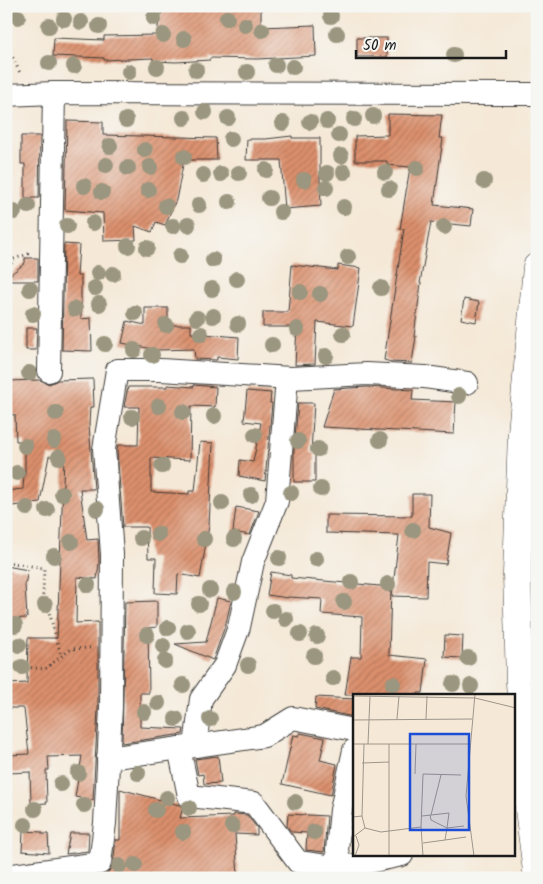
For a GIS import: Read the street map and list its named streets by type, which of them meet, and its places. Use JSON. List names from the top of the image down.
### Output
{
  "scale_bar": "50 m"
}
